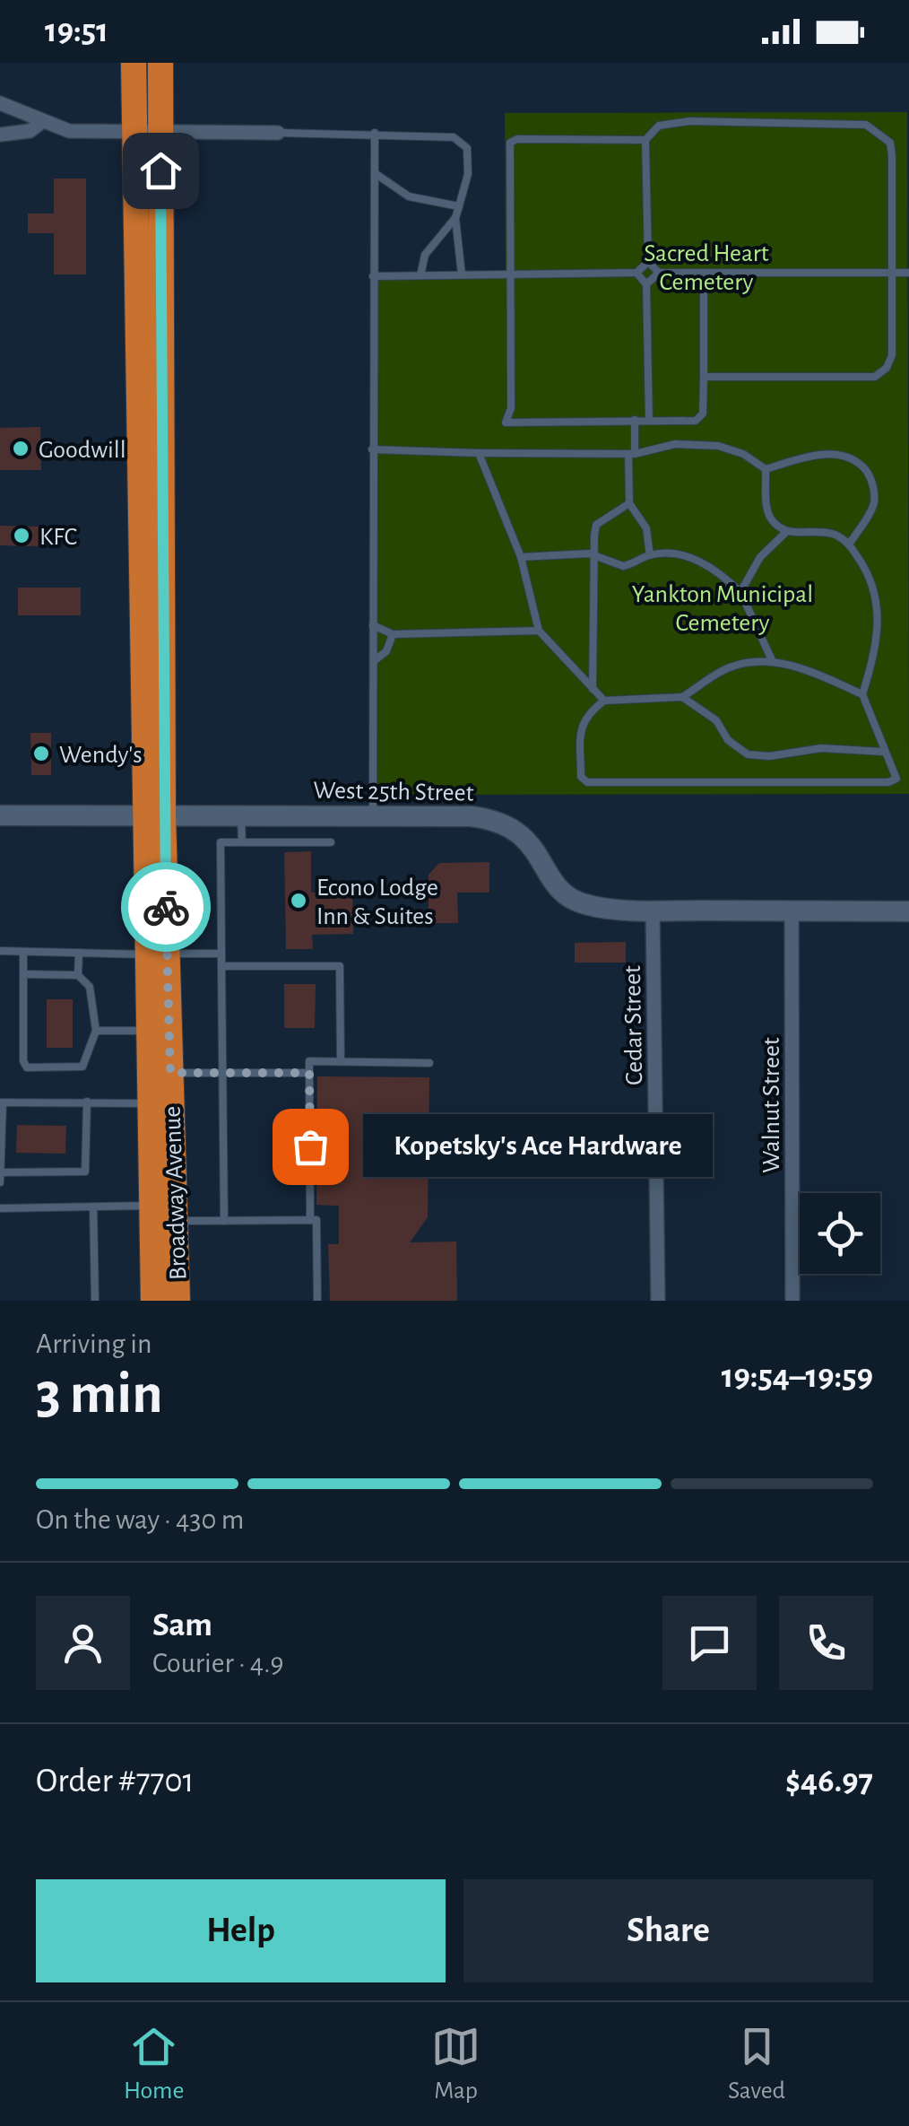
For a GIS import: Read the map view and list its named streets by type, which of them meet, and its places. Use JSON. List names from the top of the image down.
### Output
{
  "streets": {
    "highway": ["Broadway Avenue"],
    "street": ["West 25th Street", "Cedar Street", "Walnut Street"]
  },
  "crossings": [
    ["West 25th Street", "Cedar Street"],
    ["West 25th Street", "Walnut Street"],
    ["West 25th Street", "Broadway Avenue"]
  ],
  "parks": ["Sacred Heart Cemetery", "Yankton Municipal Cemetery"],
  "places": [
    "Goodwill",
    "KFC",
    "Wendy's",
    "Econo Lodge Inn & Suites",
    "Kopetsky's Ace Hardware"
  ],
  "page": {
    "status": "19:51",
    "bubble": "Kopetsky's Ace Hardware",
    "heading": ["3 min", "Arriving in", "19:54–19:59"],
    "panel": [
      "Sam",
      "Courier · 4.9",
      "Order #7701",
      "$46.97"
    ],
    "bar": "On the way · 430 m",
    "buttons": ["Help", "Share"],
    "tabs": ["Home", "Map", "Saved"]
  }
}
